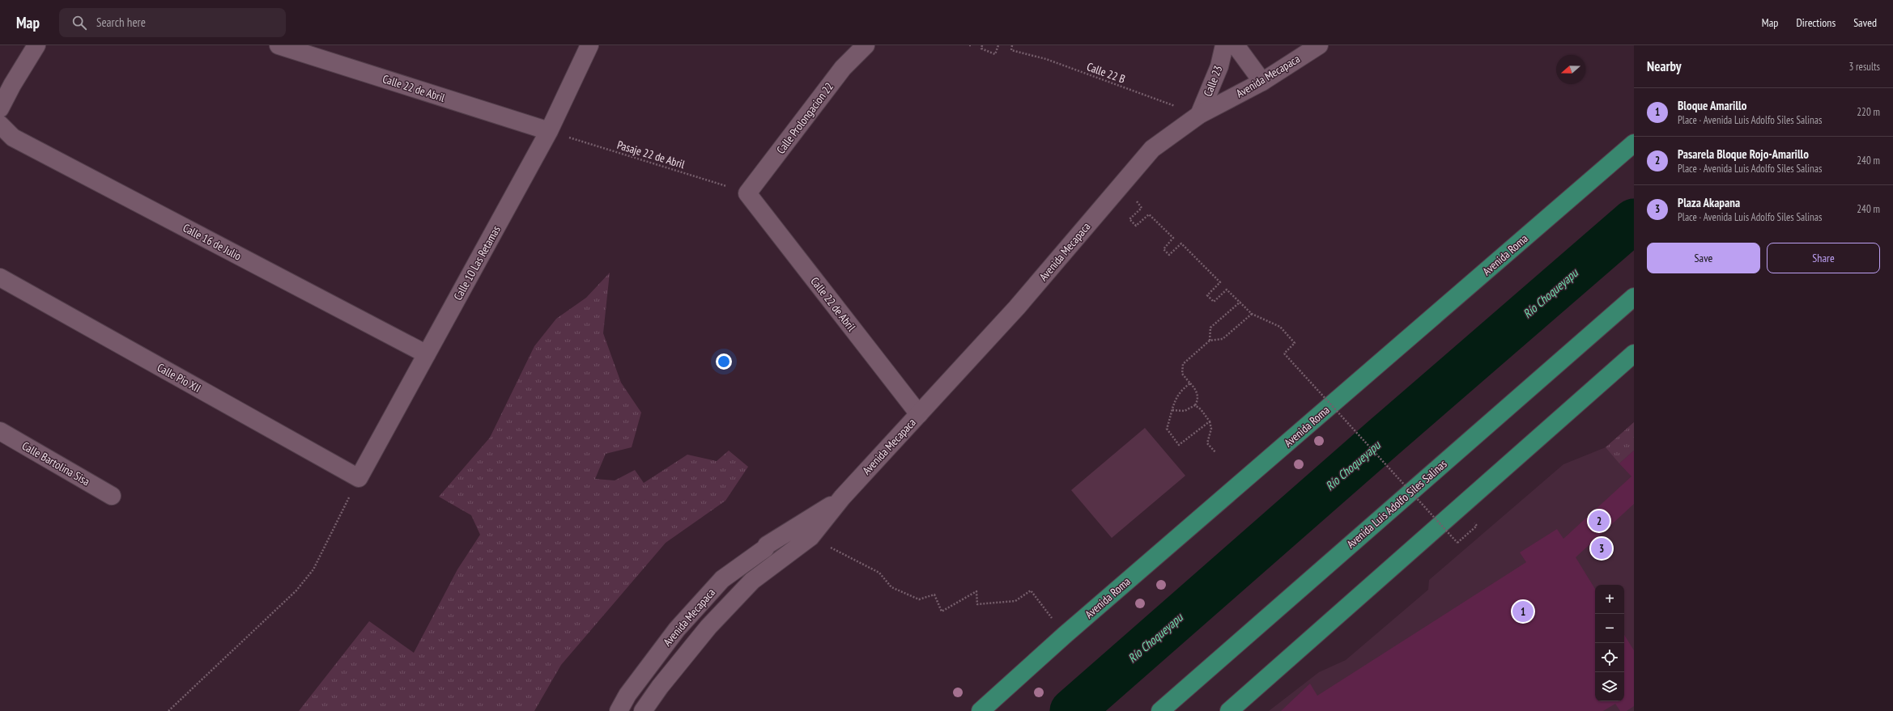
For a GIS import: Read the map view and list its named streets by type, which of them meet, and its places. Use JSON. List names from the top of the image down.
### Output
{
  "streets": {
    "main road": ["Avenida Roma", "Avenida Luis Adolfo Siles Salinas"],
    "street": [
      "Avenida Mecapaca",
      "Calle 23",
      "Calle 22 de Abril",
      "Calle Prolongacion 22",
      "Calle 16 de Julio",
      "Calle 10 Las Retamas",
      "Calle Pio XII",
      "Calle Bartolina Sisa"
    ],
    "path": ["Calle 22 B", "Pasaje 22 de Abril"]
  },
  "crossings": [
    ["Calle 22 B", "Avenida Mecapaca"],
    ["Calle 22 B", "Calle 23"],
    ["Avenida Mecapaca", "Calle 23"],
    ["Avenida Mecapaca", "Calle 22 de Abril"],
    ["Calle 22 de Abril", "Calle Prolongacion 22"],
    ["Calle 22 de Abril", "Pasaje 22 de Abril"],
    ["Calle 22 de Abril", "Calle 10 Las Retamas"],
    ["Calle Prolongacion 22", "Pasaje 22 de Abril"],
    ["Pasaje 22 de Abril", "Calle 10 Las Retamas"],
    ["Calle 16 de Julio", "Calle 10 Las Retamas"],
    ["Calle 10 Las Retamas", "Calle Pio XII"]
  ],
  "water": ["Río Choqueyapu"],
  "north": "left",
  "page": {
    "header": "Map",
    "search": "Search here",
    "nav": ["Map", "Directions", "Saved"],
    "heading": ["Nearby", "3 results"],
    "list": [
      {
        "mark": "1",
        "name": "Bloque Amarillo",
        "note": "Place · Avenida Luis Adolfo Siles Salinas",
        "value": "220 m"
      },
      {
        "mark": "2",
        "name": "Pasarela Bloque Rojo-Amarillo",
        "note": "Place · Avenida Luis Adolfo Siles Salinas",
        "value": "240 m"
      },
      {
        "mark": "3",
        "name": "Plaza Akapana",
        "note": "Place · Avenida Luis Adolfo Siles Salinas",
        "value": "240 m"
      }
    ],
    "buttons": ["Save", "Share"],
    "pins": ["2", "3", "1"],
    "map_buttons": ["+", "−"]
  }
}
